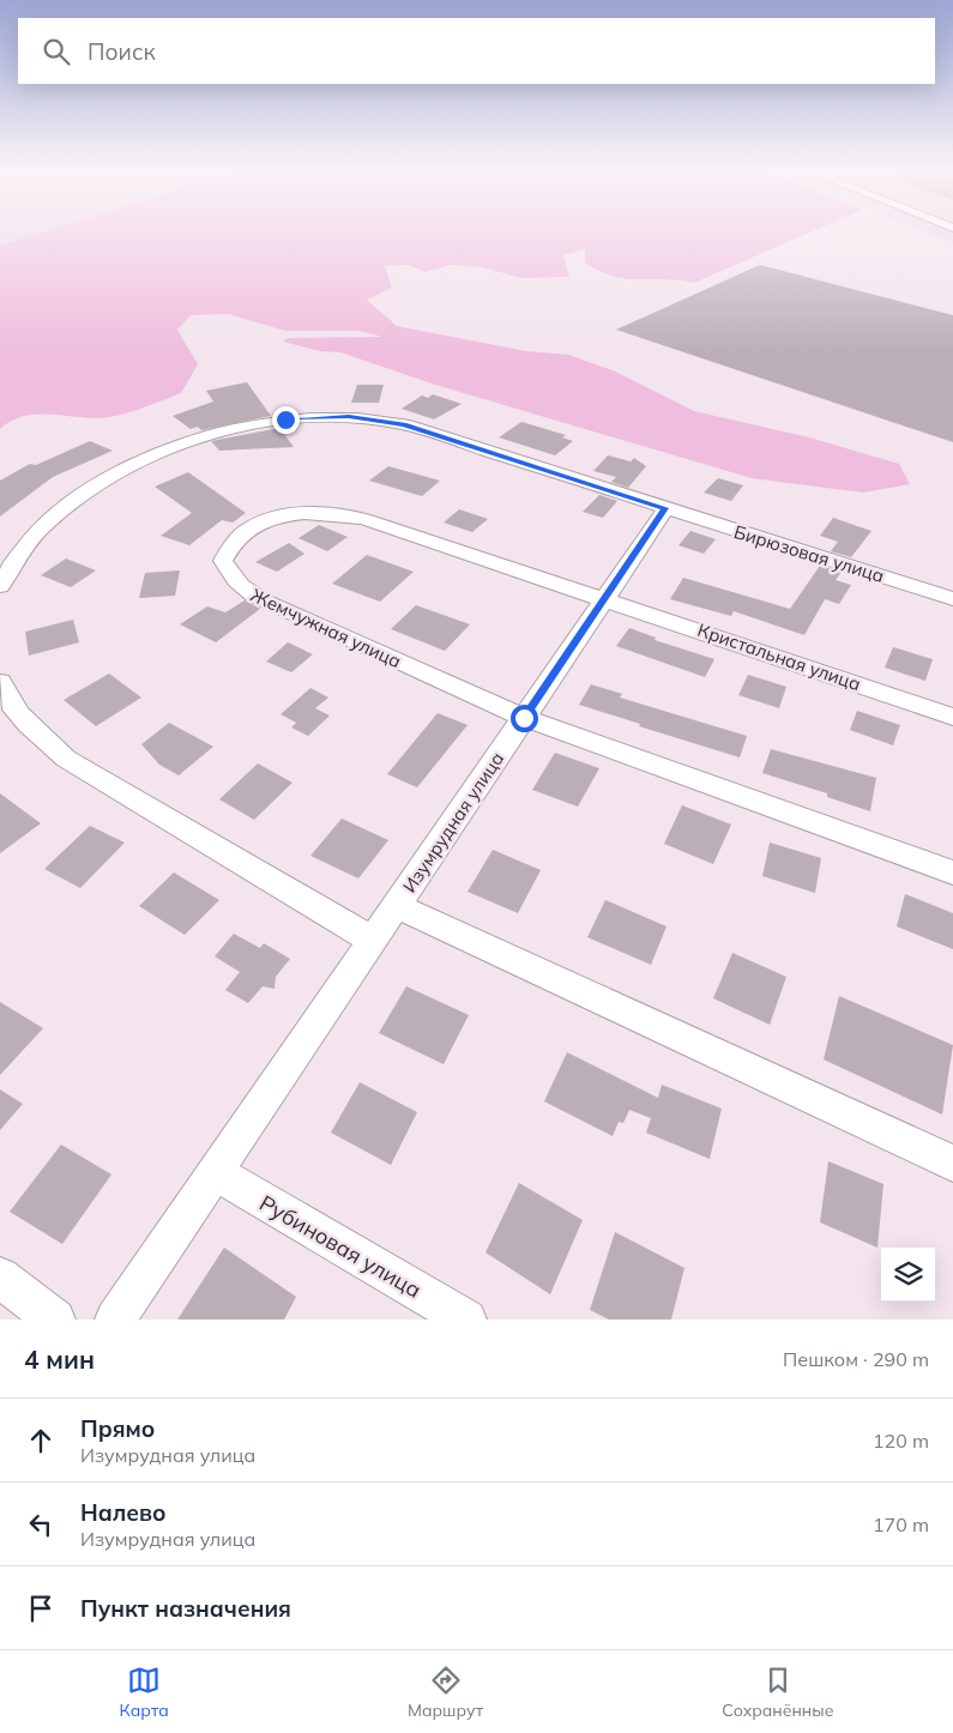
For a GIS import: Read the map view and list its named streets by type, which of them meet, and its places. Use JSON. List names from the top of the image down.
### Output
{
  "streets": {
    "street": [
      "Бирюзовая улица",
      "Жемчужная улица",
      "Кристальная улица",
      "Изумрудная улица",
      "Рубиновая улица"
    ]
  },
  "crossings": [
    ["Бирюзовая улица", "Изумрудная улица"],
    ["Жемчужная улица", "Кристальная улица"],
    ["Жемчужная улица", "Изумрудная улица"],
    ["Кристальная улица", "Изумрудная улица"],
    ["Изумрудная улица", "Рубиновая улица"]
  ],
  "page": {
    "search": "Поиск",
    "heading": ["4 мин", "Пешком · 290 m"],
    "list": [
      ["Прямо", "Изумрудная улица", "120 m"],
      ["Налево", "Изумрудная улица", "170 m"],
      "Пункт назначения"
    ],
    "nav": ["Карта", "Маршрут", "Сохранённые"]
  }
}
